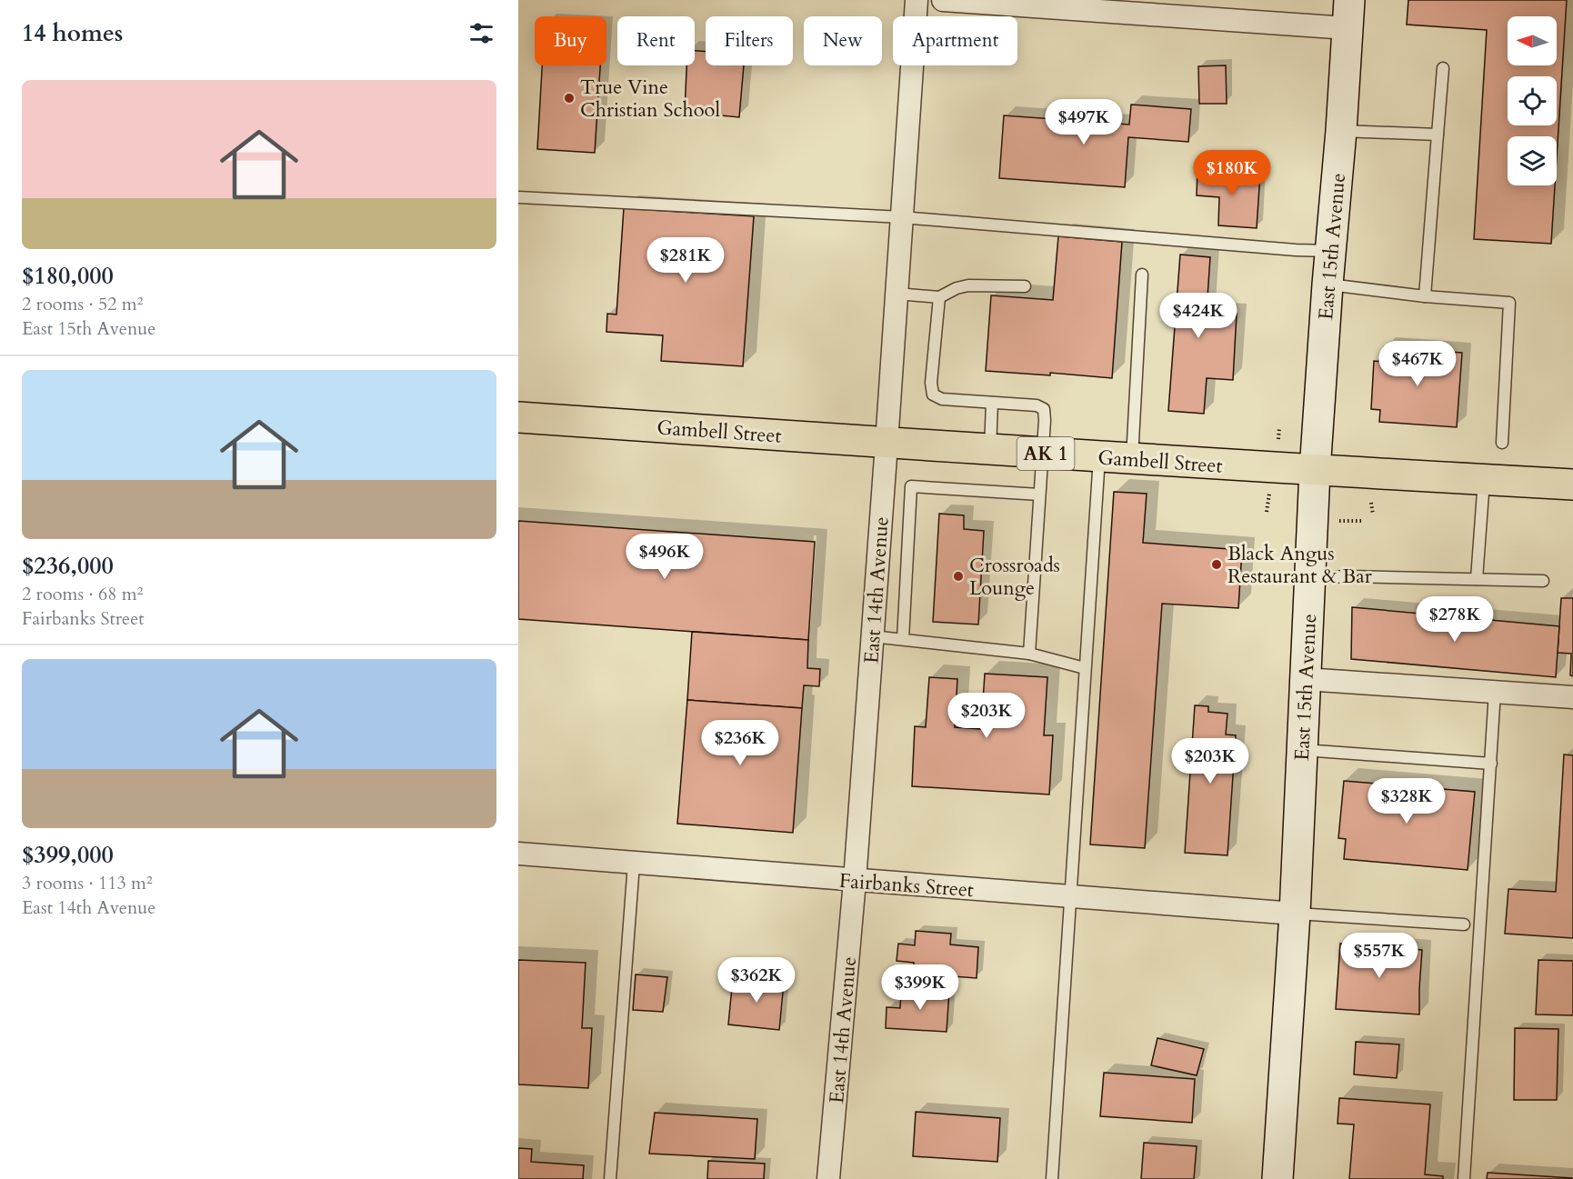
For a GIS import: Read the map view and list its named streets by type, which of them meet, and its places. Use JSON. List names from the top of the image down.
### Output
{
  "streets": {
    "highway": ["Gambell Street", "AK 1"],
    "main road": ["East 15th Avenue"],
    "street": ["East 14th Avenue", "Fairbanks Street"]
  },
  "crossings": [
    ["East 15th Avenue", "Gambell Street"],
    ["East 15th Avenue", "Fairbanks Street"],
    ["Gambell Street", "East 14th Avenue"],
    ["East 14th Avenue", "Fairbanks Street"]
  ],
  "places": ["True Vine Christian School", "Black Angus Restaurant & Bar", "Crossroads Lounge"],
  "north": "left",
  "page": {
    "heading": "14 homes",
    "chip": [
      "Buy",
      "Rent",
      "Filters",
      "New",
      "Apartment"
    ],
    "list": [
      {
        "name": "$180,000",
        "note": "2 rooms · 52 m² · East 15th Avenue"
      },
      {
        "name": "$236,000",
        "note": "2 rooms · 68 m² · Fairbanks Street"
      },
      {
        "name": "$399,000",
        "note": "3 rooms · 113 m² · East 14th Avenue"
      }
    ],
    "price": [
      "$497K",
      "$180K",
      "$281K",
      "$424K",
      "$467K",
      "$496K",
      "$278K",
      "$203K",
      "$236K",
      "$203K",
      "$328K",
      "$557K",
      "$362K",
      "$399K"
    ]
  }
}
